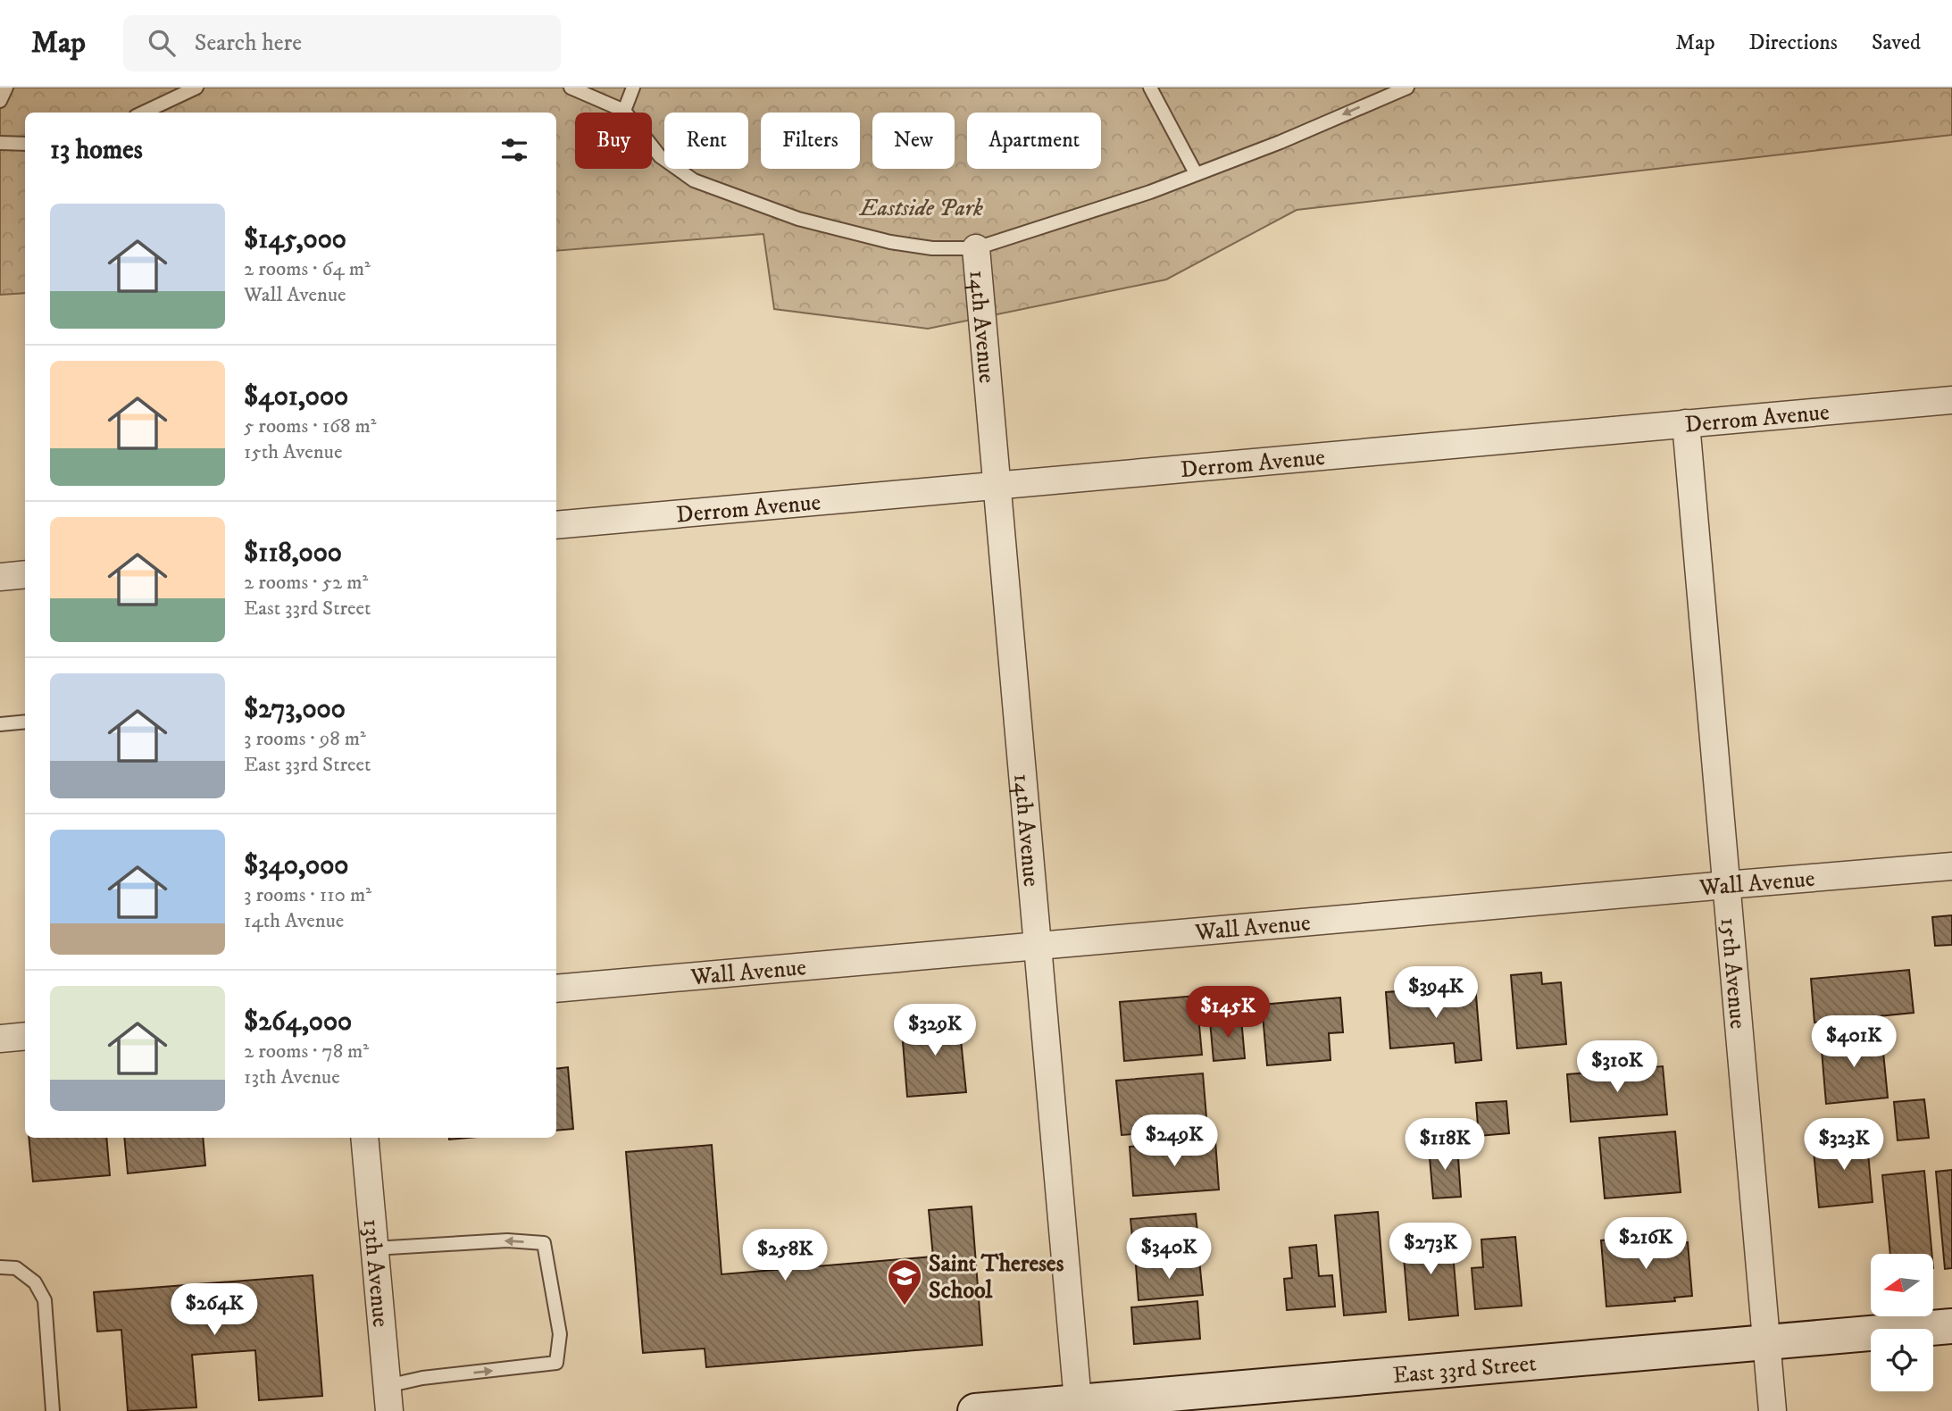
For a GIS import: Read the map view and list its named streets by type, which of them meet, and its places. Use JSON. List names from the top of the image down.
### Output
{
  "streets": {
    "main road": ["East 33rd Street"],
    "street": [
      "14th Avenue",
      "Derrom Avenue",
      "Wall Avenue",
      "15th Avenue",
      "13th Avenue"
    ]
  },
  "crossings": [
    ["14th Avenue", "Derrom Avenue"],
    ["14th Avenue", "Wall Avenue"],
    ["14th Avenue", "East 33rd Street"],
    ["Derrom Avenue", "15th Avenue"],
    ["Wall Avenue", "15th Avenue"],
    ["15th Avenue", "East 33rd Street"]
  ],
  "parks": ["Eastside Park"],
  "places": {
    "school or university": ["Saint Thereses School"]
  },
  "north": "left",
  "page": {
    "header": "Map",
    "search": "Search here",
    "nav": ["Map", "Directions", "Saved"],
    "chip": [
      "Buy",
      "Rent",
      "Filters",
      "New",
      "Apartment"
    ],
    "heading": "13 homes",
    "list": [
      {
        "name": "$145,000",
        "note": "2 rooms · 64 m² · Wall Avenue"
      },
      {
        "name": "$401,000",
        "note": "5 rooms · 168 m² · 15th Avenue"
      },
      {
        "name": "$118,000",
        "note": "2 rooms · 52 m² · East 33rd Street"
      },
      {
        "name": "$273,000",
        "note": "3 rooms · 98 m² · East 33rd Street"
      },
      {
        "name": "$340,000",
        "note": "3 rooms · 110 m² · 14th Avenue"
      },
      {
        "name": "$264,000",
        "note": "2 rooms · 78 m² · 13th Avenue"
      }
    ],
    "price": [
      "$394K",
      "$145K",
      "$329K",
      "$401K",
      "$310K",
      "$249K",
      "$118K",
      "$323K",
      "$216K",
      "$273K",
      "$340K",
      "$258K",
      "$264K"
    ]
  }
}
